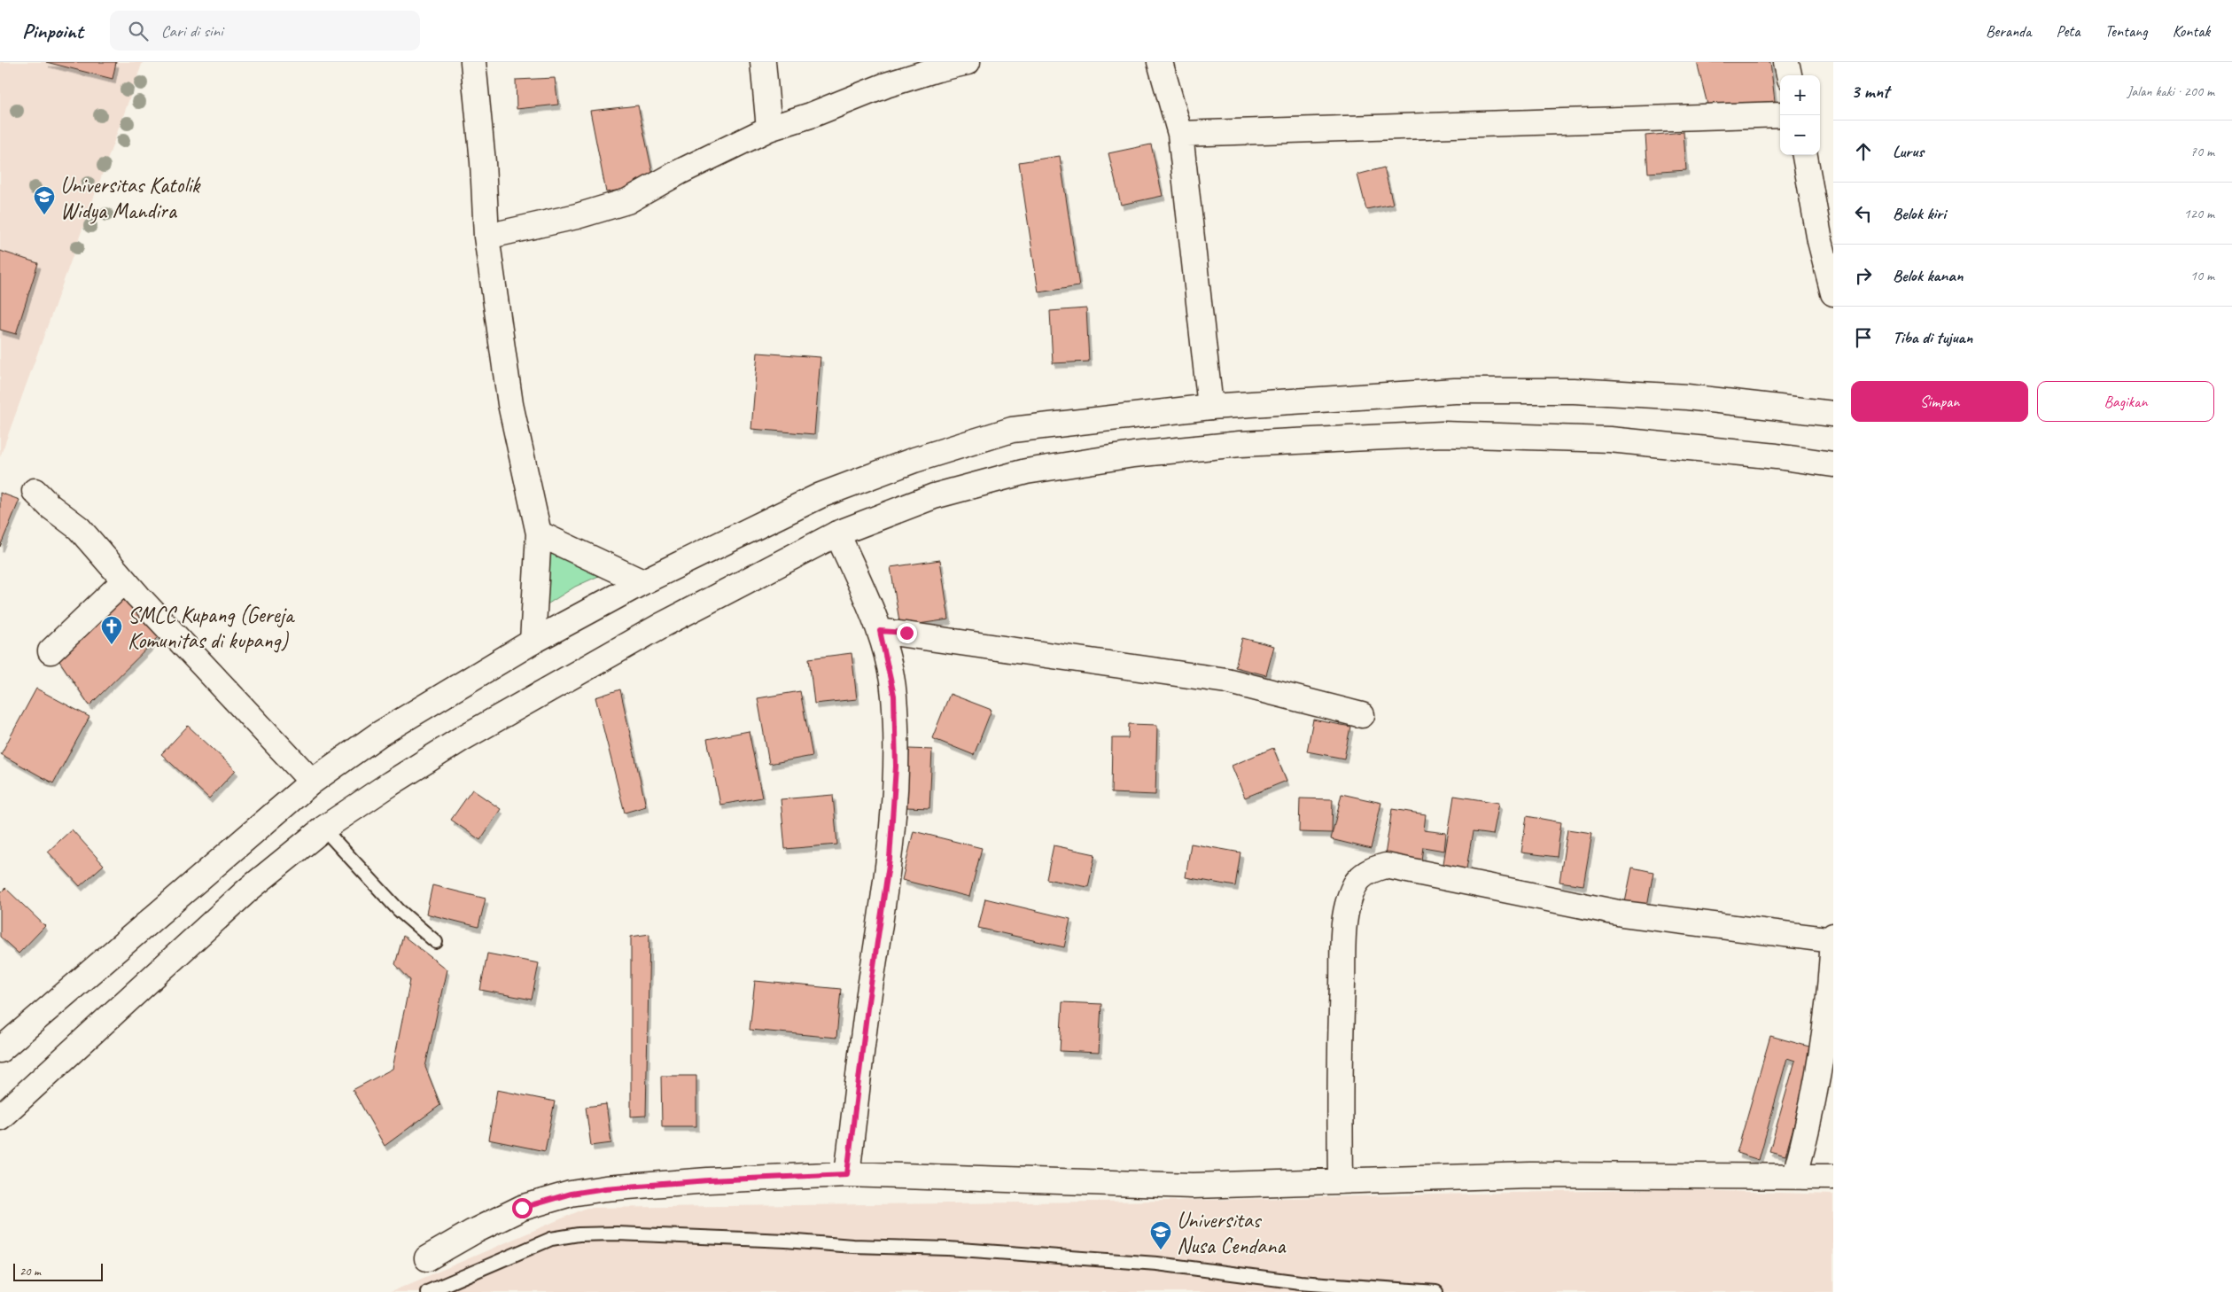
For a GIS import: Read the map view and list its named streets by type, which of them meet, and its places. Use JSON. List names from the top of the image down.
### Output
{
  "places": {
    "school or university": ["Universitas Katolik Widya Mandira", "Universitas Nusa Cendana"],
    "church": ["SMCC Kupang (Gereja Komunitas di kupang)"]
  },
  "scale_bar": "20 m",
  "page": {
    "header": "Pinpoint",
    "search": "Cari di sini",
    "nav": [
      "Beranda",
      "Peta",
      "Tentang",
      "Kontak"
    ],
    "heading": ["3 mnt", "Jalan kaki · 200 m"],
    "map_buttons": ["+", "−"],
    "list": [
      ["Lurus", "70 m"],
      ["Belok kiri", "120 m"],
      ["Belok kanan", "10 m"],
      "Tiba di tujuan"
    ],
    "buttons": ["Simpan", "Bagikan"],
    "scale": "20 m"
  }
}
